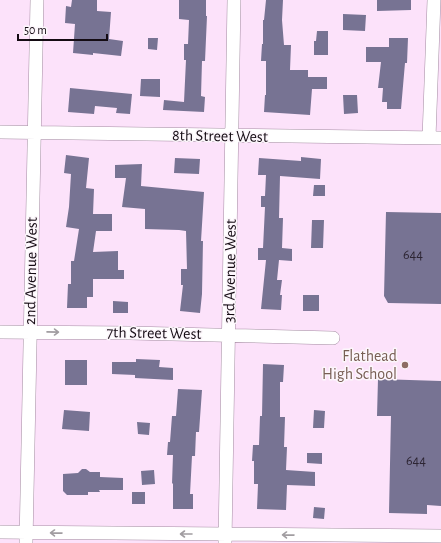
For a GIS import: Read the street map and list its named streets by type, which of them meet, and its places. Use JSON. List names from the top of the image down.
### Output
{
  "streets": {
    "street": [
      "8th Street West",
      "2nd Avenue West",
      "3rd Avenue West",
      "7th Street West"
    ]
  },
  "crossings": [
    ["8th Street West", "2nd Avenue West"],
    ["8th Street West", "3rd Avenue West"],
    ["2nd Avenue West", "7th Street West"],
    ["3rd Avenue West", "7th Street West"]
  ],
  "one_way": ["7th Street West"],
  "places": ["Flathead High School"],
  "house_numbers": ["644", "644"],
  "scale_bar": "50 m"
}
